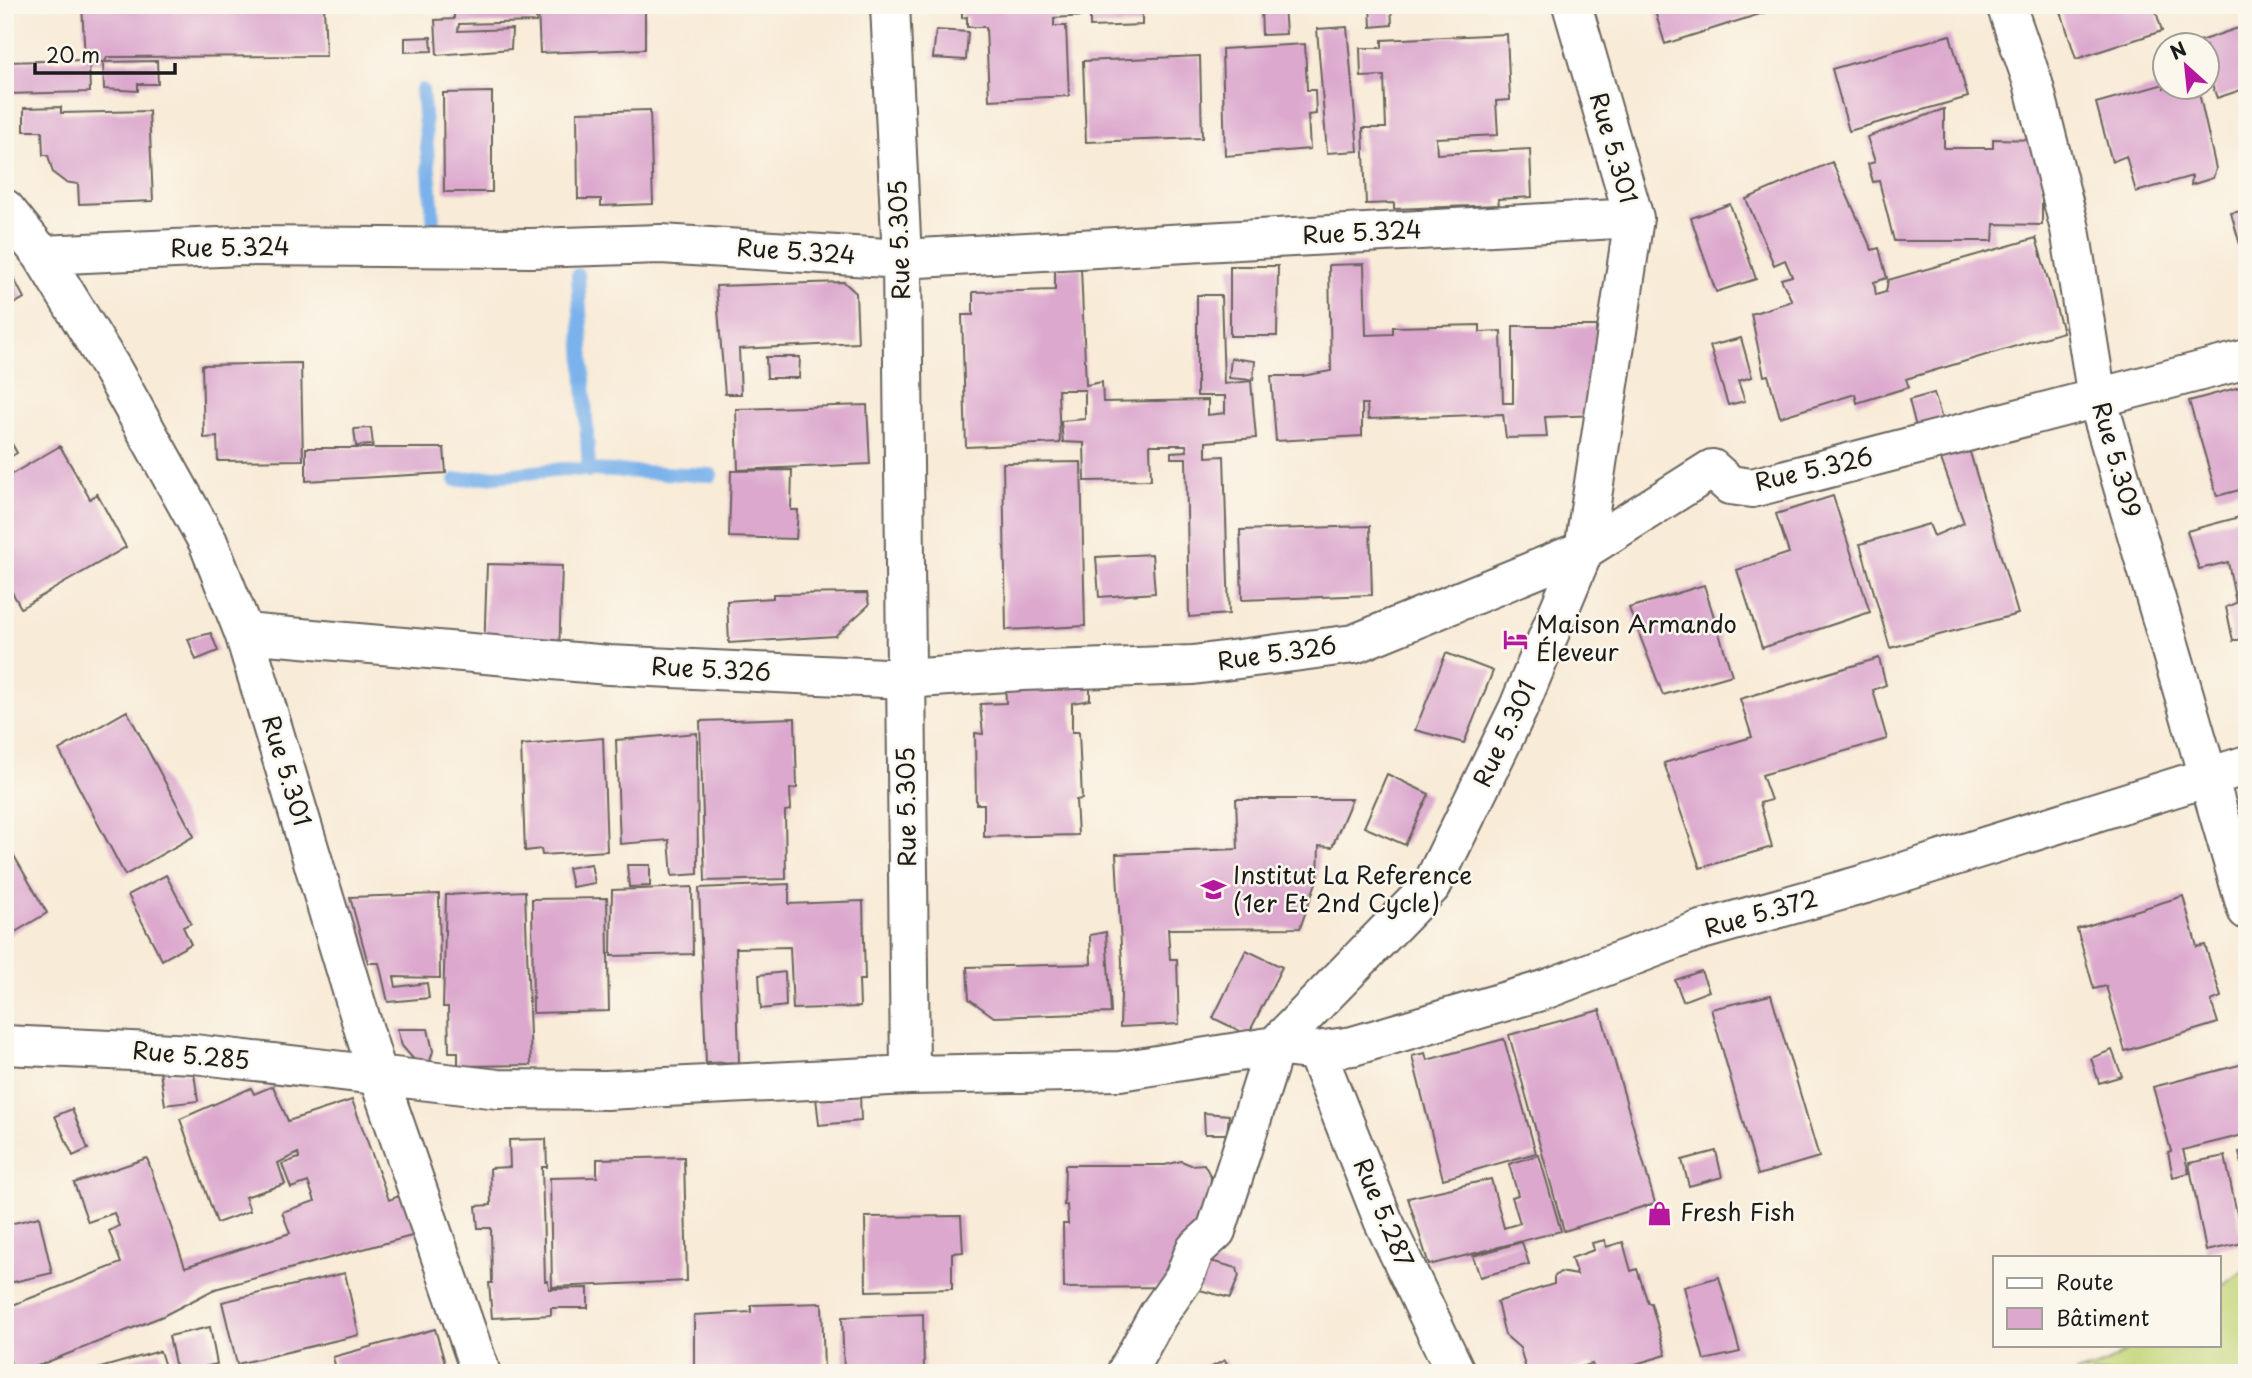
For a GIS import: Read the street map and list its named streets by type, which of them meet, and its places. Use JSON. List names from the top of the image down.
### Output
{
  "streets": {
    "street": [
      "Rue 5.301",
      "Rue 5.324",
      "Rue 5.305",
      "Rue 5.309",
      "Rue 5.326",
      "Rue 5.372",
      "Rue 5.285",
      "Rue 5.287"
    ]
  },
  "crossings": [
    ["Rue 5.301", "Rue 5.324"],
    ["Rue 5.301", "Rue 5.326"],
    ["Rue 5.301", "Rue 5.372"],
    ["Rue 5.301", "Rue 5.285"],
    ["Rue 5.324", "Rue 5.305"],
    ["Rue 5.305", "Rue 5.326"],
    ["Rue 5.305", "Rue 5.372"],
    ["Rue 5.309", "Rue 5.326"],
    ["Rue 5.309", "Rue 5.372"],
    ["Rue 5.372", "Rue 5.287"]
  ],
  "places": {
    "hotel": ["Maison Armando Éleveur"],
    "school or university": ["Institut La Reference (1er Et 2nd Cycle)"],
    "shop": ["Fresh Fish"]
  },
  "legend": ["Route", "Bâtiment"],
  "scale_bar": "20 m",
  "north": "top left"
}
